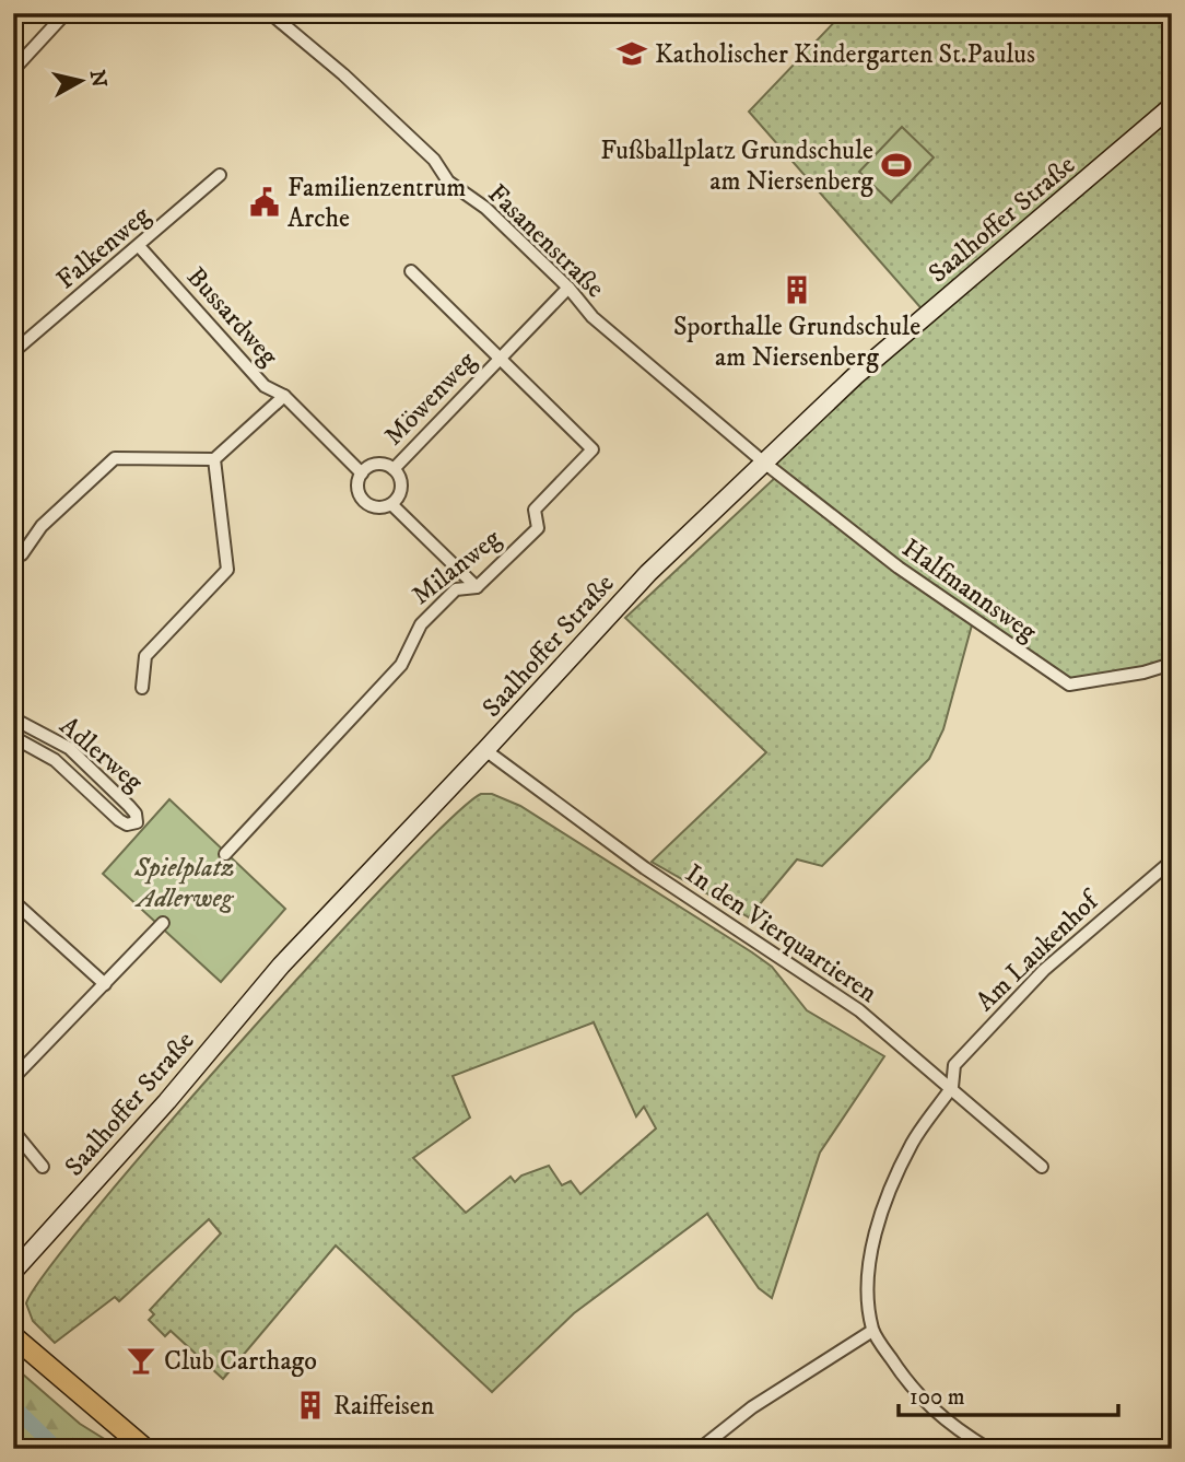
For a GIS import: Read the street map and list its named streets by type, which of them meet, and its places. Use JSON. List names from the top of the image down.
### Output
{
  "streets": {
    "main road": ["Saalhoffer Straße"],
    "street": [
      "Fasanenstraße",
      "Falkenweg",
      "Bussardweg",
      "Möwenweg",
      "Milanweg",
      "Halfmannsweg",
      "Adlerweg",
      "In den Vierquartieren",
      "Am Laukenhof"
    ]
  },
  "crossings": [
    ["Saalhoffer Straße", "Fasanenstraße"],
    ["Saalhoffer Straße", "Halfmannsweg"],
    ["Saalhoffer Straße", "In den Vierquartieren"],
    ["Fasanenstraße", "Möwenweg"],
    ["Fasanenstraße", "Halfmannsweg"],
    ["Falkenweg", "Bussardweg"],
    ["Bussardweg", "Möwenweg"],
    ["Möwenweg", "Milanweg"],
    ["In den Vierquartieren", "Am Laukenhof"]
  ],
  "parks": ["Spielplatz Adlerweg"],
  "places": {
    "school or university": ["Katholischer Kindergarten St.Paulus"],
    "sports": ["Fußballplatz Grundschule am Niersenberg"],
    "public building": ["Familienzentrum Arche"],
    "building": ["Sporthalle Grundschule am Niersenberg", "Raiffeisen"],
    "bar": ["Club Carthago"]
  },
  "scale_bar": "100 m",
  "north": "right"
}
